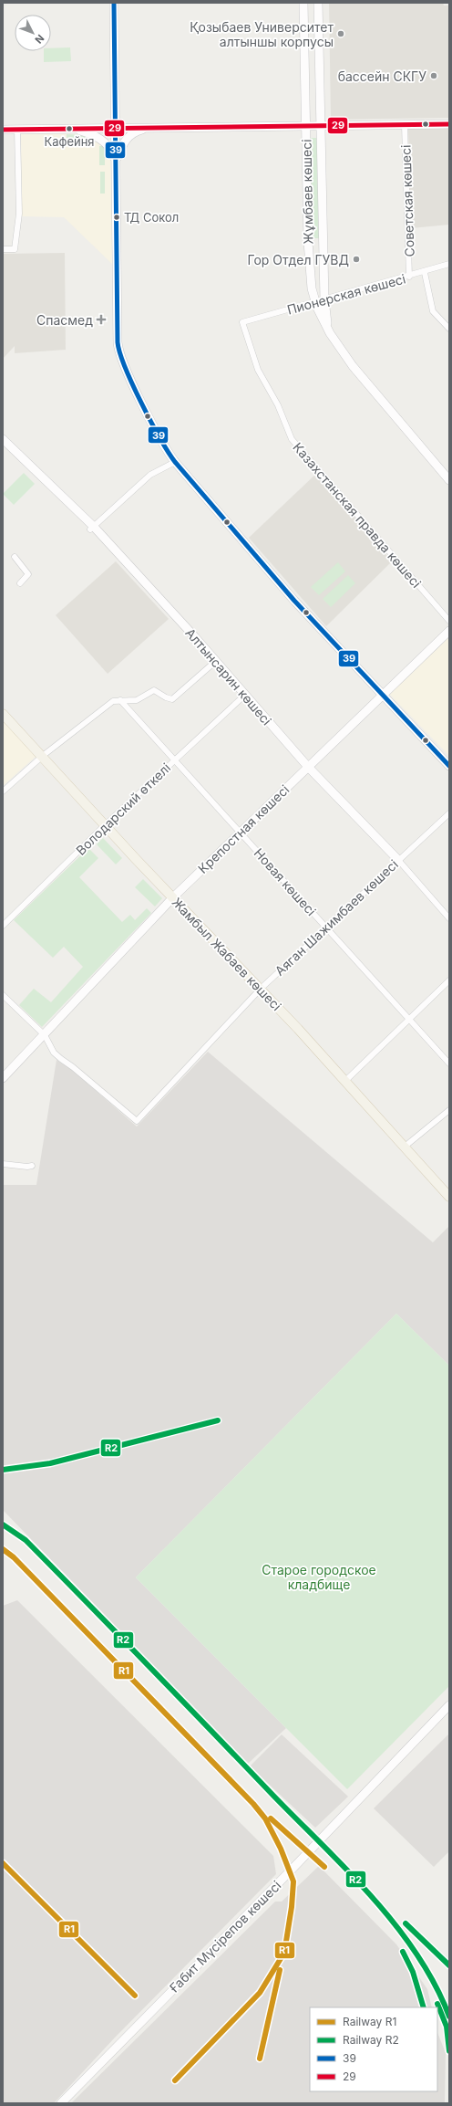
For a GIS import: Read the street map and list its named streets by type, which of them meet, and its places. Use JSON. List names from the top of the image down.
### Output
{
  "streets": {
    "main road": [
      "Жұмбаев көшесі",
      "Алтынсарин көшесі",
      "Крепостная көшесі",
      "Жамбыл Жабаев көшесі",
      "Ғабит Мүсірепов көшесі"
    ],
    "street": [
      "Советская көшесі",
      "Пионерская көшесі",
      "Казахстанская правда көшесі",
      "Володарский өткелі",
      "Новая көшесі",
      "Аяган Шажимбаев көшесі"
    ]
  },
  "crossings": [
    ["Жұмбаев көшесі", "Пионерская көшесі"],
    ["Советская көшесі", "Пионерская көшесі"],
    ["Пионерская көшесі", "Казахстанская правда көшесі"],
    ["Алтынсарин көшесі", "Володарский өткелі"],
    ["Алтынсарин көшесі", "Крепостная көшесі"],
    ["Алтынсарин көшесі", "Аяган Шажимбаев көшесі"],
    ["Володарский өткелі", "Новая көшесі"],
    ["Володарский өткелі", "Жамбыл Жабаев көшесі"],
    ["Крепостная көшесі", "Новая көшесі"],
    ["Крепостная көшесі", "Аяган Шажимбаев көшесі"],
    ["Крепостная көшесі", "Жамбыл Жабаев көшесі"],
    ["Новая көшесі", "Аяган Шажимбаев көшесі"],
    ["Аяган Шажимбаев көшесі", "Жамбыл Жабаев көшесі"]
  ],
  "parks": ["Старое городское кладбище"],
  "places": {
    "other": [
      "Қозыбаев Университет алтыншы корпусы",
      "бассейн СКГУ",
      "Кафейня",
      "ТД Сокол",
      "Гор Отдел ГУВД"
    ],
    "health": ["Спасмед"]
  },
  "lines": [
    "transit line 39",
    "transit line 29",
    "rail line R2",
    "rail line R1"
  ],
  "legend": [
    "Railway R1",
    "Railway R2",
    "39",
    "29"
  ],
  "north": "bottom right"
}
